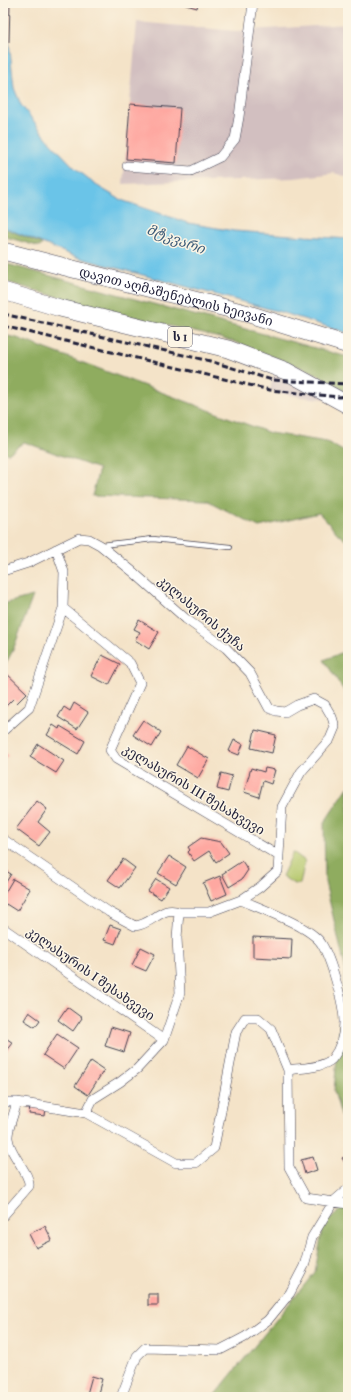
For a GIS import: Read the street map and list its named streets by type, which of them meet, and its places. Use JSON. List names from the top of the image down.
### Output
{
  "streets": {
    "highway": ["დავით აღმაშენებლის ხეივანი", "ს 1"],
    "street": ["კელასურის ქუჩა", "კელასურის III შესახვევი", "კელასურის I შესახვევი"]
  },
  "crossings": [
    ["კელასურის ქუჩა", "კელასურის III შესახვევი"]
  ],
  "water": ["მტკვარი"]
}
